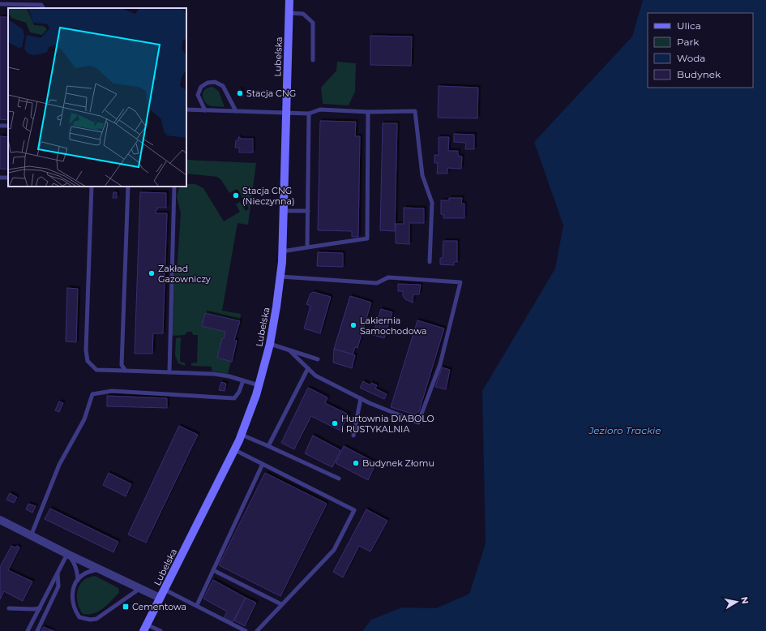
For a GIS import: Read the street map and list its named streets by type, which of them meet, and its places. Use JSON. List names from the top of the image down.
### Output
{
  "streets": {
    "street": ["Lubelska"]
  },
  "water": ["Jezioro Trackie"],
  "places": {
    "other": [
      "Stacja CNG",
      "Stacja CNG (Nieczynna)",
      "Zakład Gazowniczy",
      "Lakiernia Samochodowa",
      "Hurtownia DIABOLO i RUSTYKALNIA",
      "Budynek Złomu"
    ],
    "transit": ["Cementowa"]
  },
  "legend": [
    "Ulica",
    "Park",
    "Woda",
    "Budynek"
  ],
  "north": "right"
}
